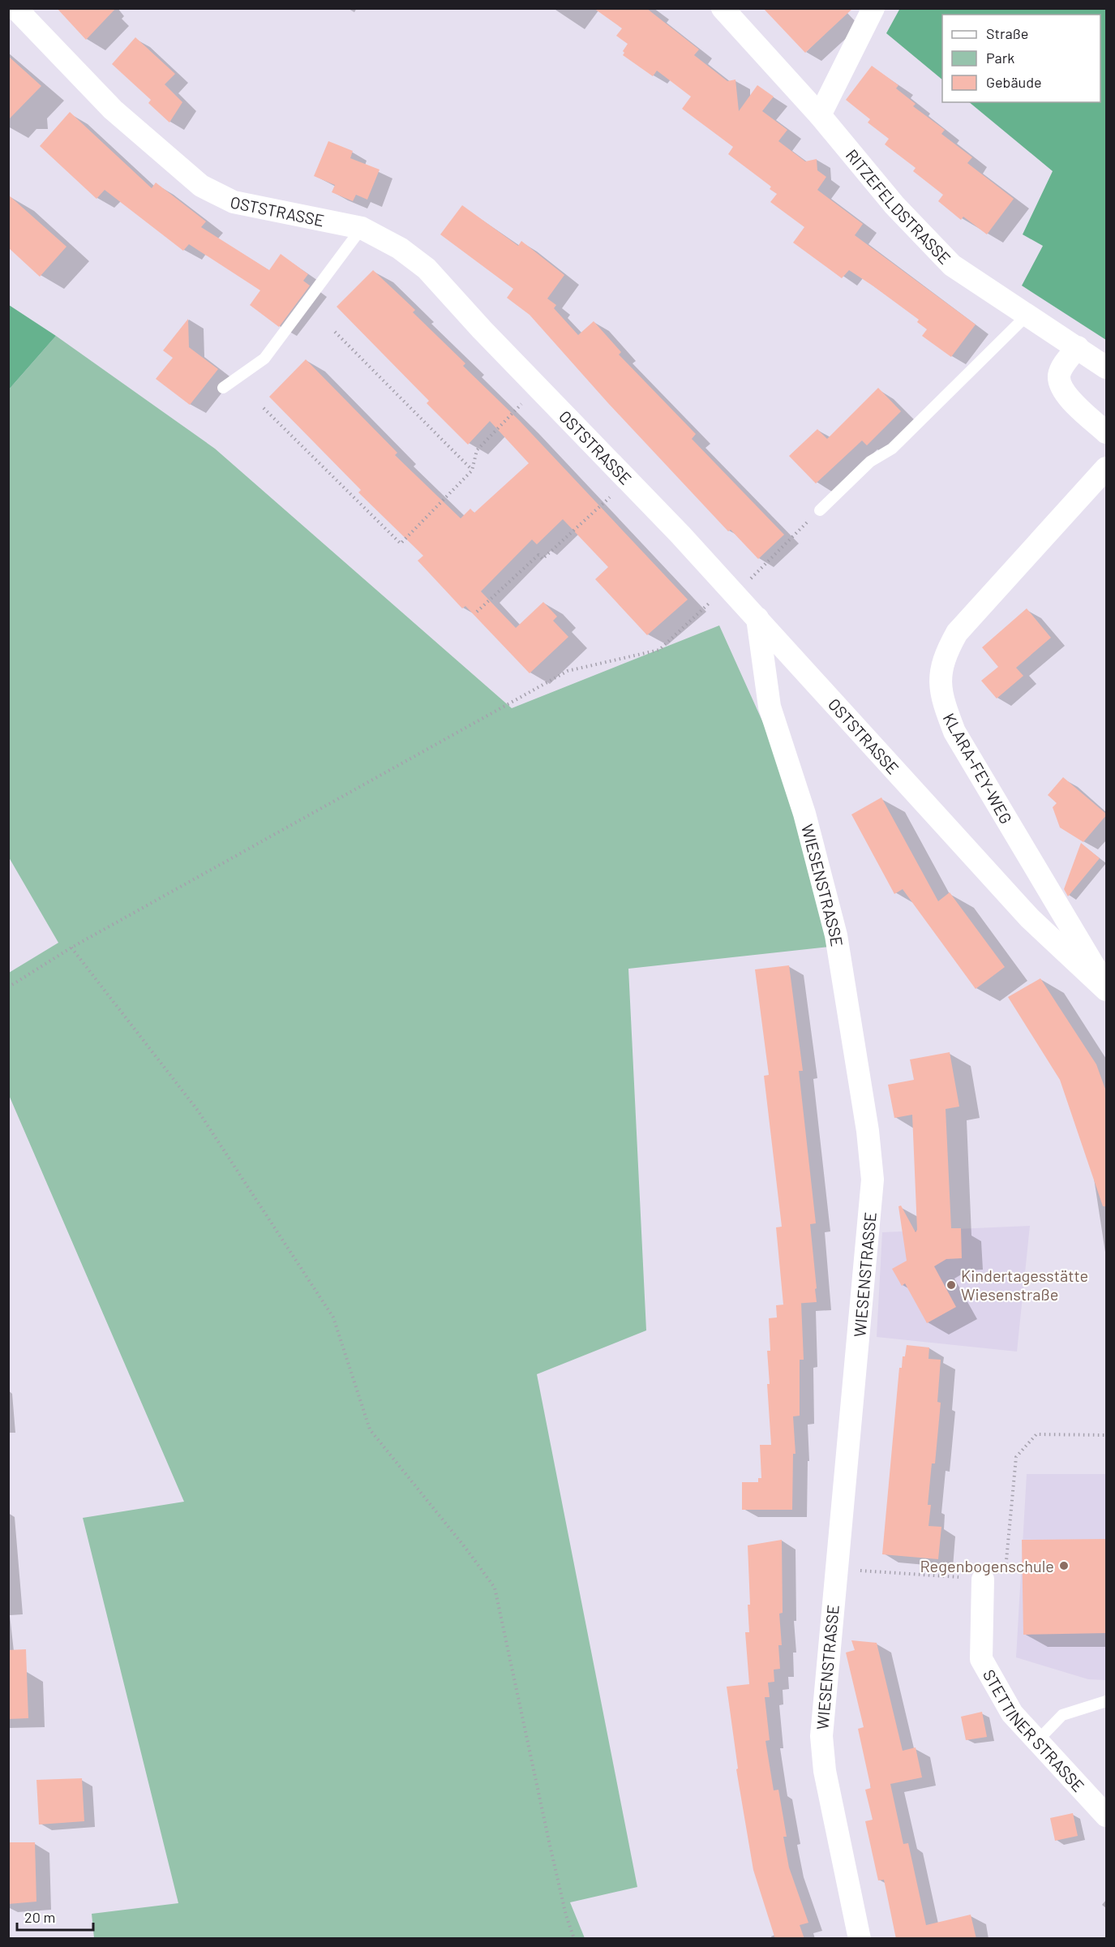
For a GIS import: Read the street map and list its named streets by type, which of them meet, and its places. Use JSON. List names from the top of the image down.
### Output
{
  "streets": {
    "street": [
      "RITZEFELDSTRASSE",
      "OSTSTRASSE",
      "KLARA-FEY-WEG",
      "WIESENSTRASSE",
      "STETTINER STRASSE"
    ]
  },
  "crossings": [
    ["OSTSTRASSE", "KLARA-FEY-WEG"],
    ["OSTSTRASSE", "WIESENSTRASSE"]
  ],
  "places": ["Kindertagesstätte Wiesenstraße", "Regenbogenschule"],
  "legend": ["Straße", "Park", "Gebäude"],
  "scale_bar": "20 m"
}
